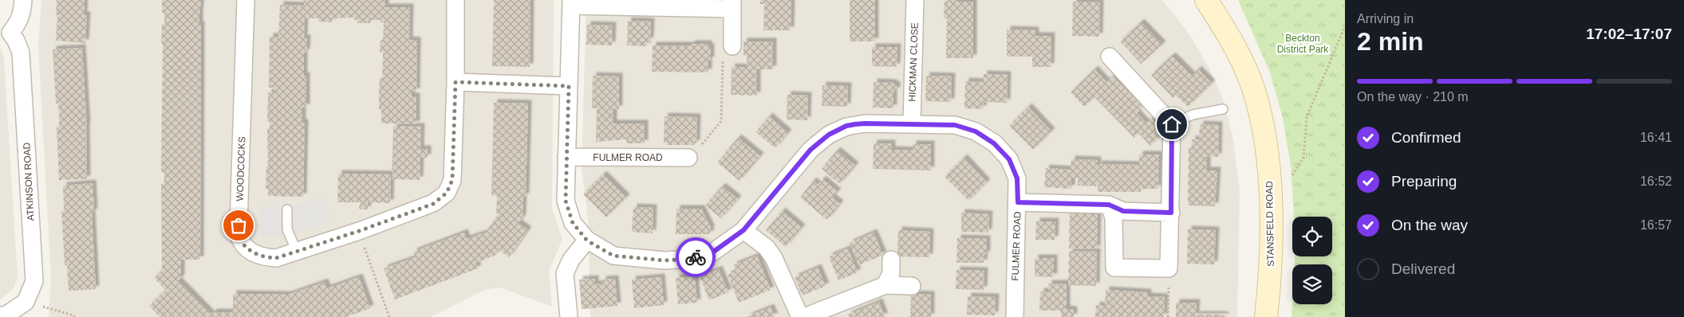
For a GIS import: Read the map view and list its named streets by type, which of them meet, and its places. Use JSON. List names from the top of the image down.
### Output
{
  "streets": {
    "street": [
      "HICKMAN CLOSE",
      "FULMER ROAD",
      "WOODCOCKS",
      "ATKINSON ROAD",
      "STANSFELD ROAD"
    ]
  },
  "crossings": [
    ["HICKMAN CLOSE", "FULMER ROAD"]
  ],
  "parks": ["Beckton District Park"],
  "page": {
    "heading": ["2 min", "Arriving in", "17:02–17:07"],
    "bar": "On the way · 210 m",
    "list": [
      ["Confirmed", "16:41"],
      ["Preparing", "16:52"],
      ["On the way", "16:57"],
      "Delivered"
    ]
  }
}
